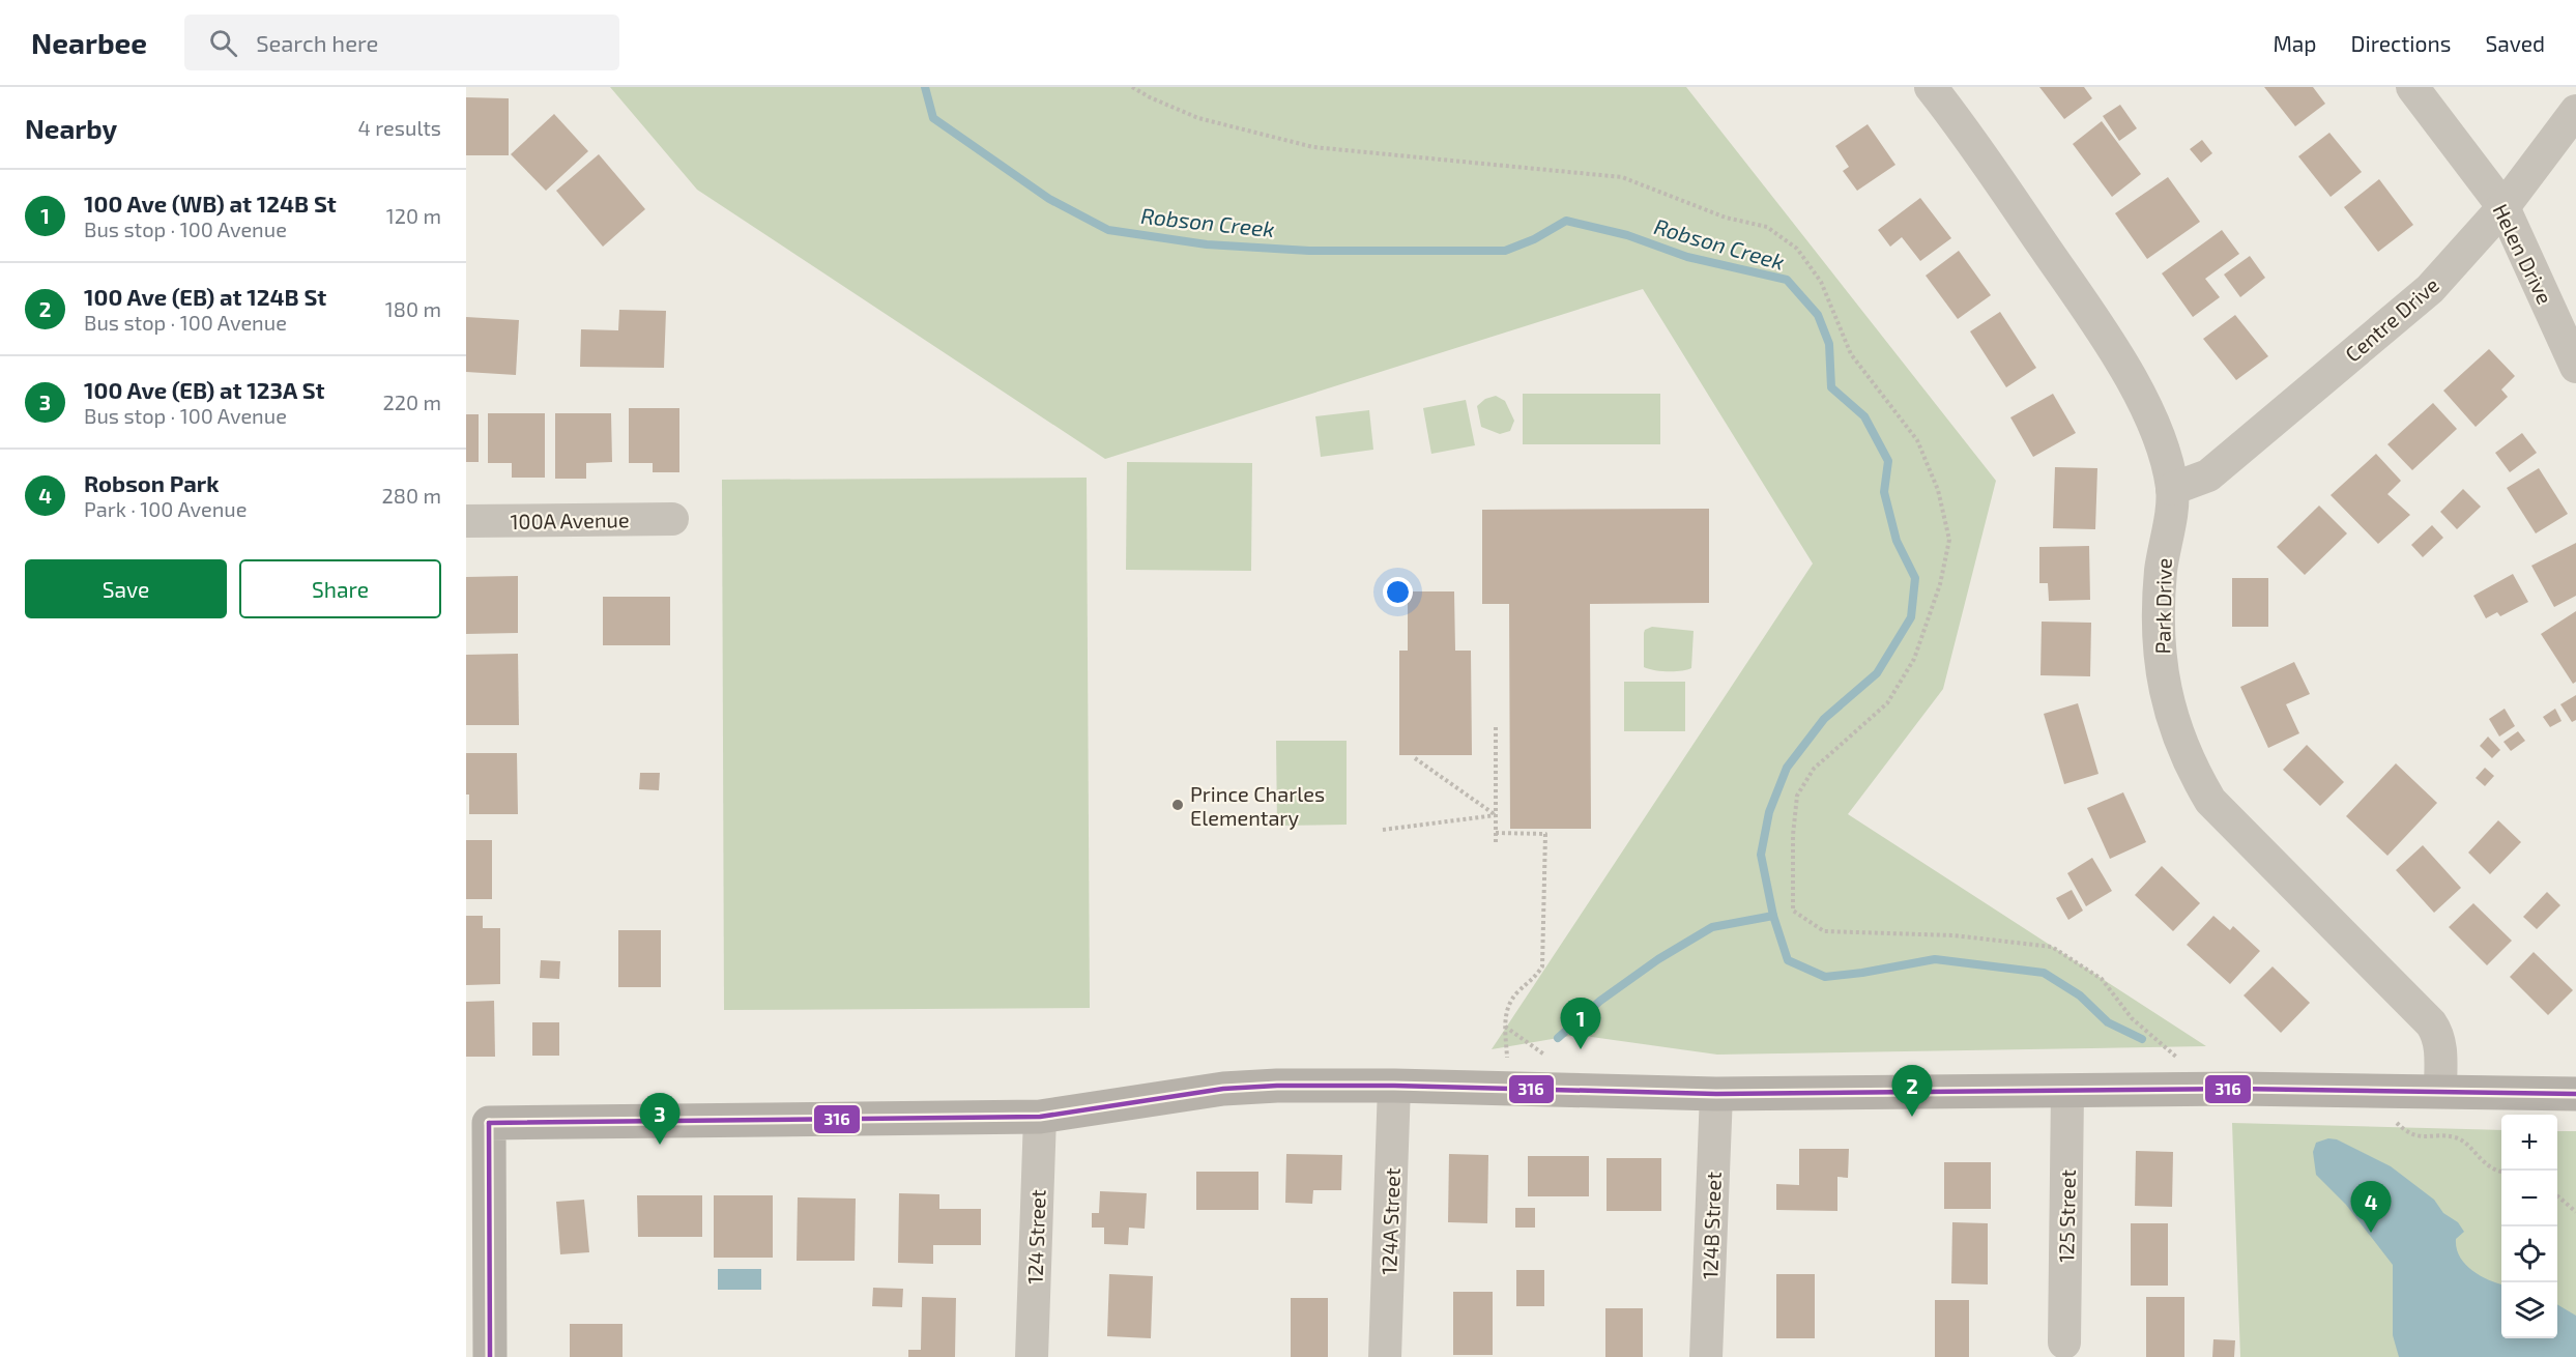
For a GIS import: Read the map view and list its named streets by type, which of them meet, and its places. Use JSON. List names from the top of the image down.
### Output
{
  "streets": {
    "street": [
      "Helen Drive",
      "Centre Drive",
      "100A Avenue",
      "Park Drive",
      "125 Street",
      "124A Street",
      "124B Street",
      "124 Street"
    ]
  },
  "crossings": [
    ["Helen Drive", "Centre Drive"],
    ["Centre Drive", "Park Drive"]
  ],
  "water": ["Robson Creek"],
  "places": ["Prince Charles Elementary"],
  "lines": ["transit line 316"],
  "page": {
    "header": "Nearbee",
    "search": "Search here",
    "nav": ["Map", "Directions", "Saved"],
    "heading": ["Nearby", "4 results"],
    "list": [
      {
        "mark": "1",
        "name": "100 Ave (WB) at 124B St",
        "note": "Bus stop · 100 Avenue",
        "value": "120 m"
      },
      {
        "mark": "2",
        "name": "100 Ave (EB) at 124B St",
        "note": "Bus stop · 100 Avenue",
        "value": "180 m"
      },
      {
        "mark": "3",
        "name": "100 Ave (EB) at 123A St",
        "note": "Bus stop · 100 Avenue",
        "value": "220 m"
      },
      {
        "mark": "4",
        "name": "Robson Park",
        "note": "Park · 100 Avenue",
        "value": "280 m"
      }
    ],
    "buttons": ["Save", "Share"],
    "pins": [
      "1",
      "2",
      "3",
      "4"
    ],
    "map_buttons": ["+", "−"]
  }
}
